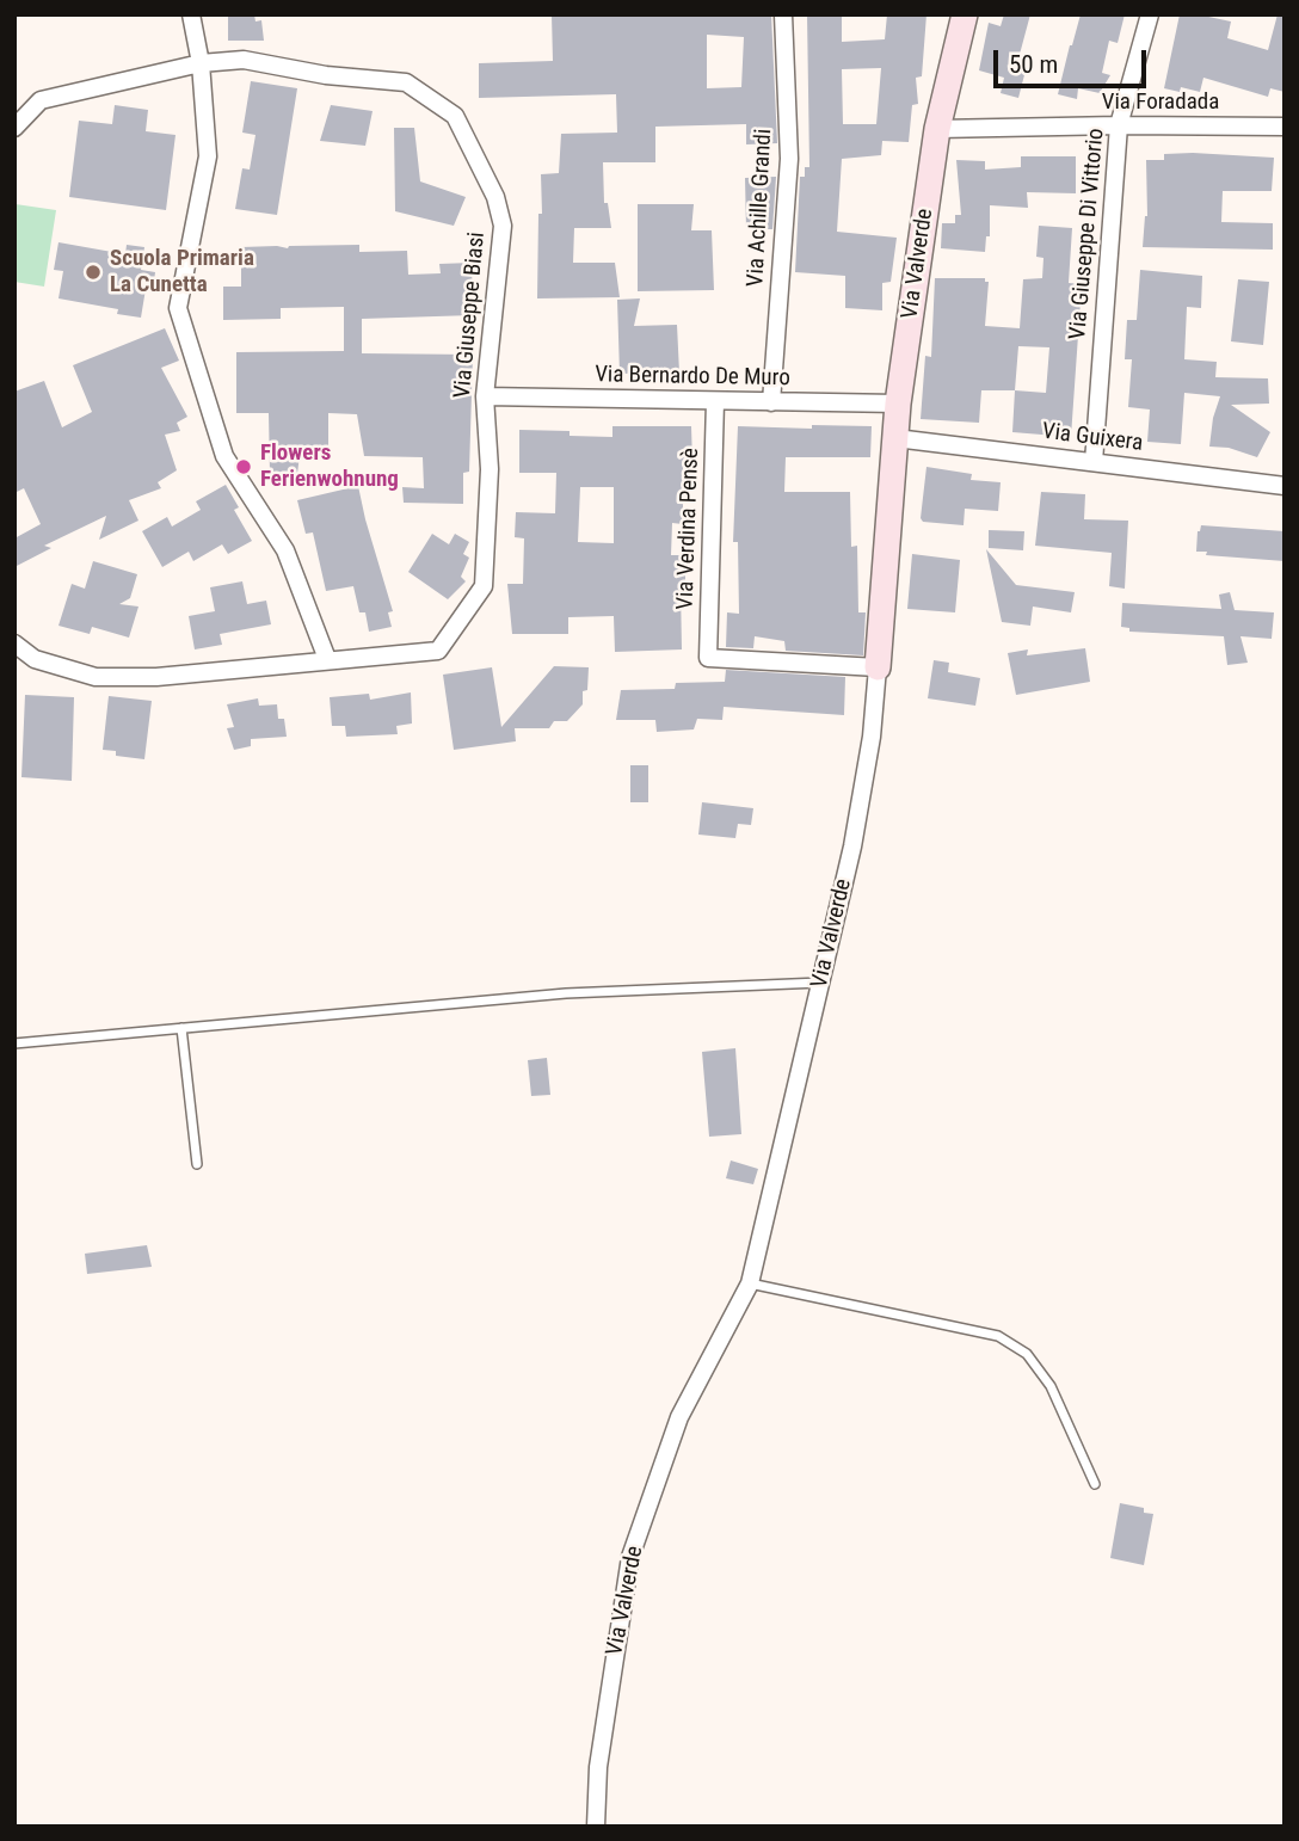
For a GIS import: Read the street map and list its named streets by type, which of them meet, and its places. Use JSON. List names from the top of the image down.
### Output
{
  "streets": {
    "street": [
      "Via Foradada",
      "Via Achille Grandi",
      "Via Giuseppe Di Vittorio",
      "Via Valverde",
      "Via Giuseppe Biasi",
      "Via Bernardo De Muro",
      "Via Guixera",
      "Via Verdina Pensè"
    ]
  },
  "crossings": [
    ["Via Foradada", "Via Giuseppe Di Vittorio"],
    ["Via Foradada", "Via Valverde"],
    ["Via Achille Grandi", "Via Bernardo De Muro"],
    ["Via Giuseppe Di Vittorio", "Via Guixera"],
    ["Via Valverde", "Via Bernardo De Muro"],
    ["Via Valverde", "Via Guixera"],
    ["Via Valverde", "Via Verdina Pensè"],
    ["Via Giuseppe Biasi", "Via Bernardo De Muro"],
    ["Via Bernardo De Muro", "Via Verdina Pensè"]
  ],
  "places": ["Scuola Primaria La Cunetta", "Flowers Ferienwohnung"],
  "scale_bar": "50 m"
}
